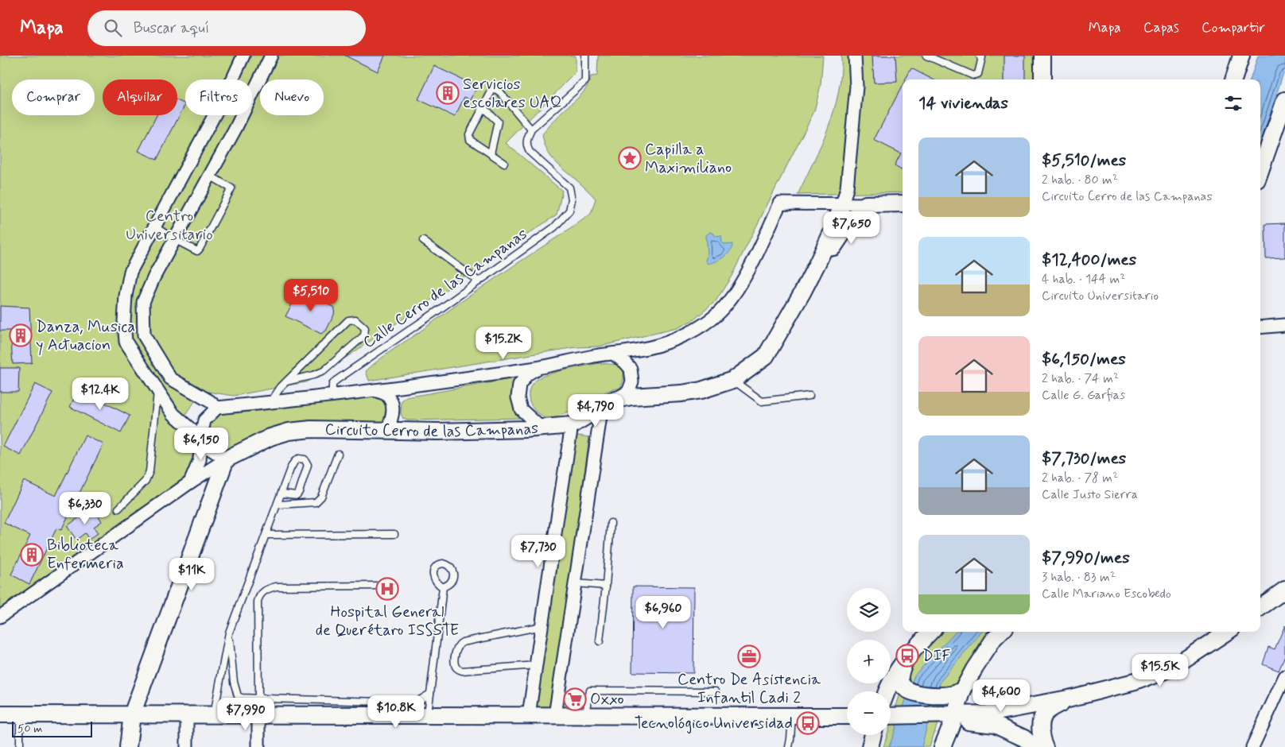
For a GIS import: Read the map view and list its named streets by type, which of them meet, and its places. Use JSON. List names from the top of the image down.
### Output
{
  "streets": {
    "street": ["Circuito Cerro de las Campanas"],
    "lane": ["Calle Cerro de las Campanas"]
  },
  "parks": ["Centro Universitario"],
  "places": {
    "building": ["Servicios escolares UAQ", "Danza, Musica y Actuacion", "Biblioteca Enfermeria"],
    "place": ["Capilla a Maximiliano"],
    "hospital": ["Hospital General de Querétaro ISSSTE"],
    "bus stop": ["DIF", "Tecnológico Universidad"],
    "office": ["Centro De Asistencia Infantil Cadi 2"],
    "supermarket": ["Oxxo"]
  },
  "scale_bar": "50 m",
  "page": {
    "header": "Mapa",
    "search": "Buscar aquí",
    "nav": ["Mapa", "Capas", "Compartir"],
    "chip": [
      "Comprar",
      "Alquilar",
      "Filtros",
      "Nuevo"
    ],
    "heading": "14 viviendas",
    "list": [
      {
        "name": "$5,510/mes",
        "note": "2 hab. · 80 m² · Circuito Cerro de las Campanas"
      },
      {
        "name": "$12,400/mes",
        "note": "4 hab. · 144 m² · Circuito Universitario"
      },
      {
        "name": "$6,150/mes",
        "note": "2 hab. · 74 m² · Calle G. Garfias"
      },
      {
        "name": "$7,730/mes",
        "note": "2 hab. · 78 m² · Calle Justo Sierra"
      },
      {
        "name": "$7,990/mes",
        "note": "3 hab. · 83 m² · Calle Mariano Escobedo"
      }
    ],
    "price": [
      "$7,650",
      "$5,510",
      "$15.2K",
      "$12.4K",
      "$4,790",
      "$6,150",
      "$6,330",
      "$7,730",
      "$11K",
      "$6,960",
      "$15.5K",
      "$4,600",
      "$10.8K",
      "$7,990"
    ],
    "map_buttons": ["+", "−"],
    "scale": "50 m"
  }
}
